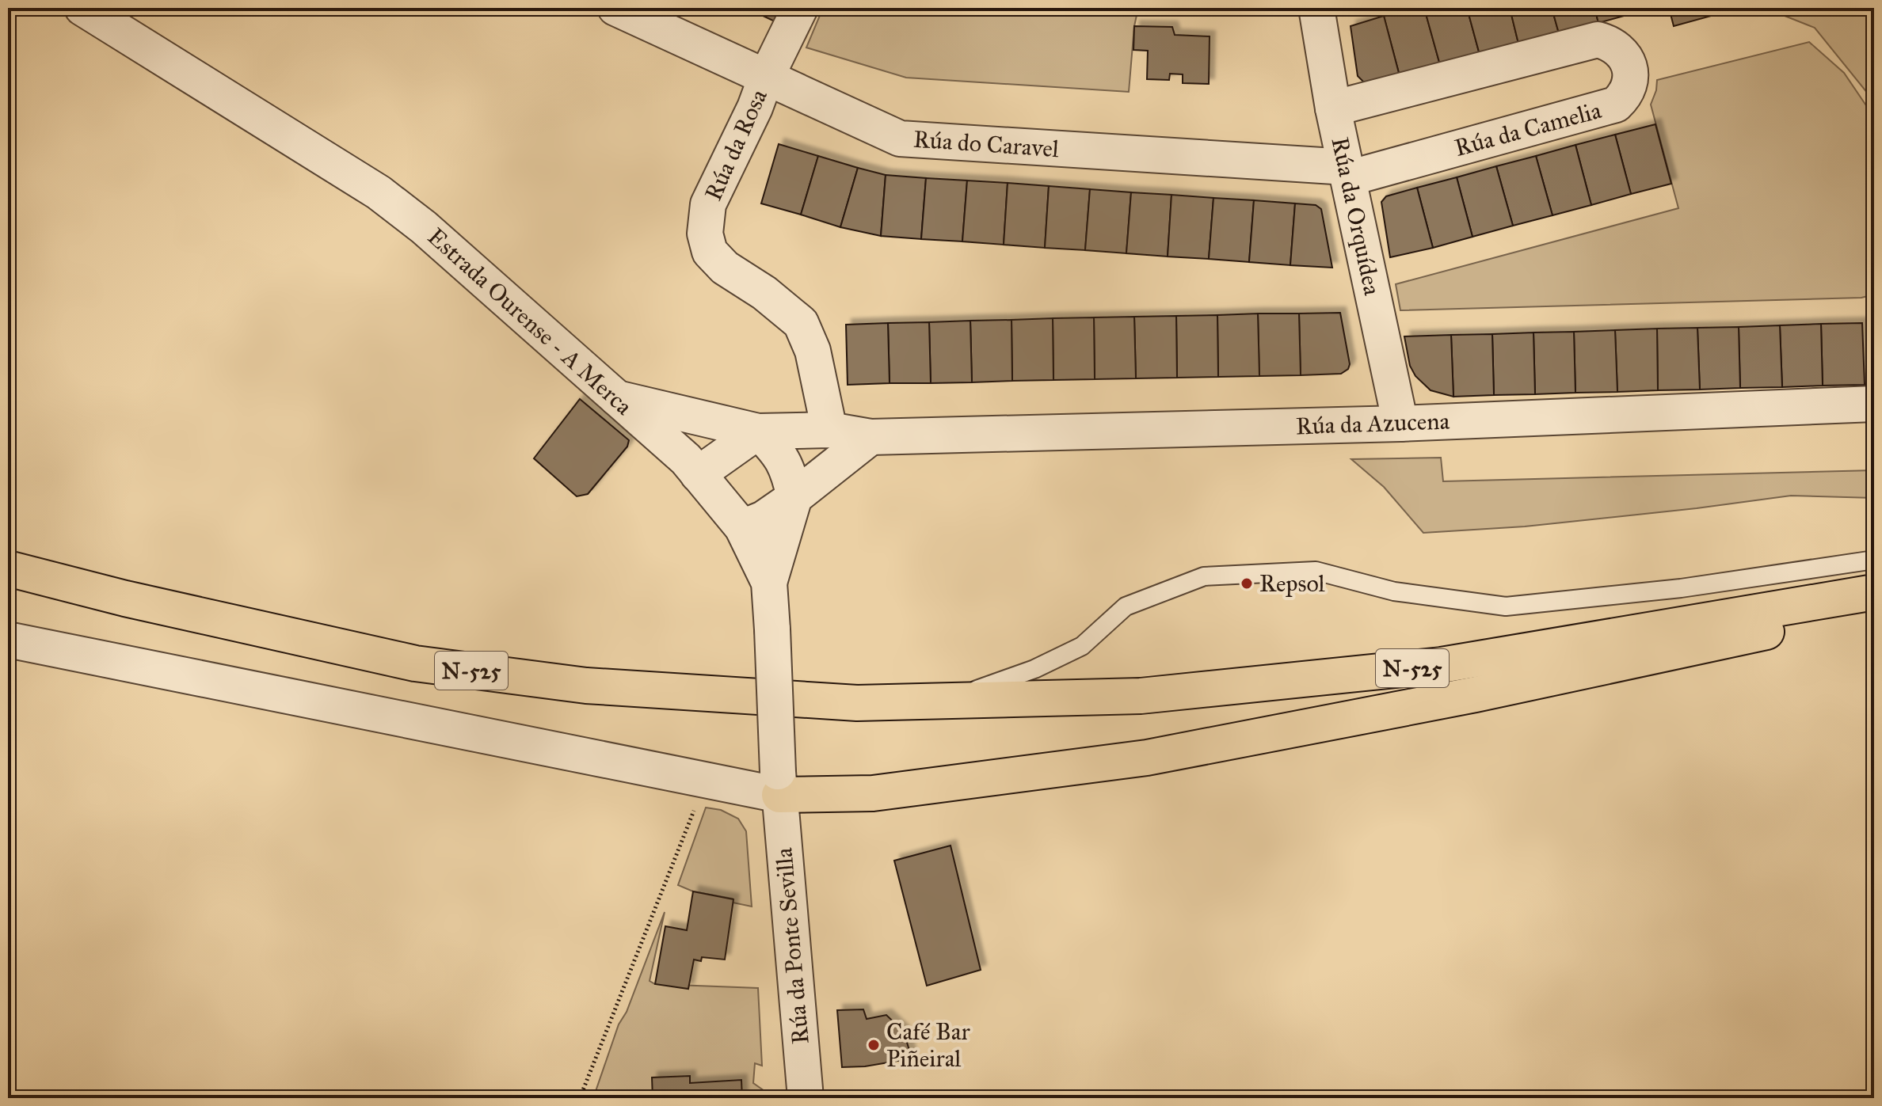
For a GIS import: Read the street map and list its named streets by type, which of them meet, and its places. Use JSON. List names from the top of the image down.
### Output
{
  "streets": {
    "highway": ["N-525"],
    "street": [
      "Rúa da Camelia",
      "Rúa do Caravel",
      "Rúa da Rosa",
      "Rúa da Orquídea",
      "Estrada Ourense - A Merca",
      "Rúa da Azucena",
      "Rúa da Ponte Sevilla"
    ]
  },
  "crossings": [
    ["Rúa da Camelia", "Rúa do Caravel"],
    ["Rúa da Camelia", "Rúa da Orquídea"],
    ["Rúa do Caravel", "Rúa da Rosa"],
    ["Rúa do Caravel", "Rúa da Orquídea"],
    ["Rúa da Rosa", "Rúa da Azucena"],
    ["Rúa da Orquídea", "Rúa da Azucena"],
    ["Estrada Ourense - A Merca", "Rúa da Azucena"],
    ["Estrada Ourense - A Merca", "N-525"],
    ["Estrada Ourense - A Merca", "Rúa da Ponte Sevilla"],
    ["N-525", "Rúa da Ponte Sevilla"]
  ],
  "places": ["Repsol", "Café Bar Piñeiral"]
}
